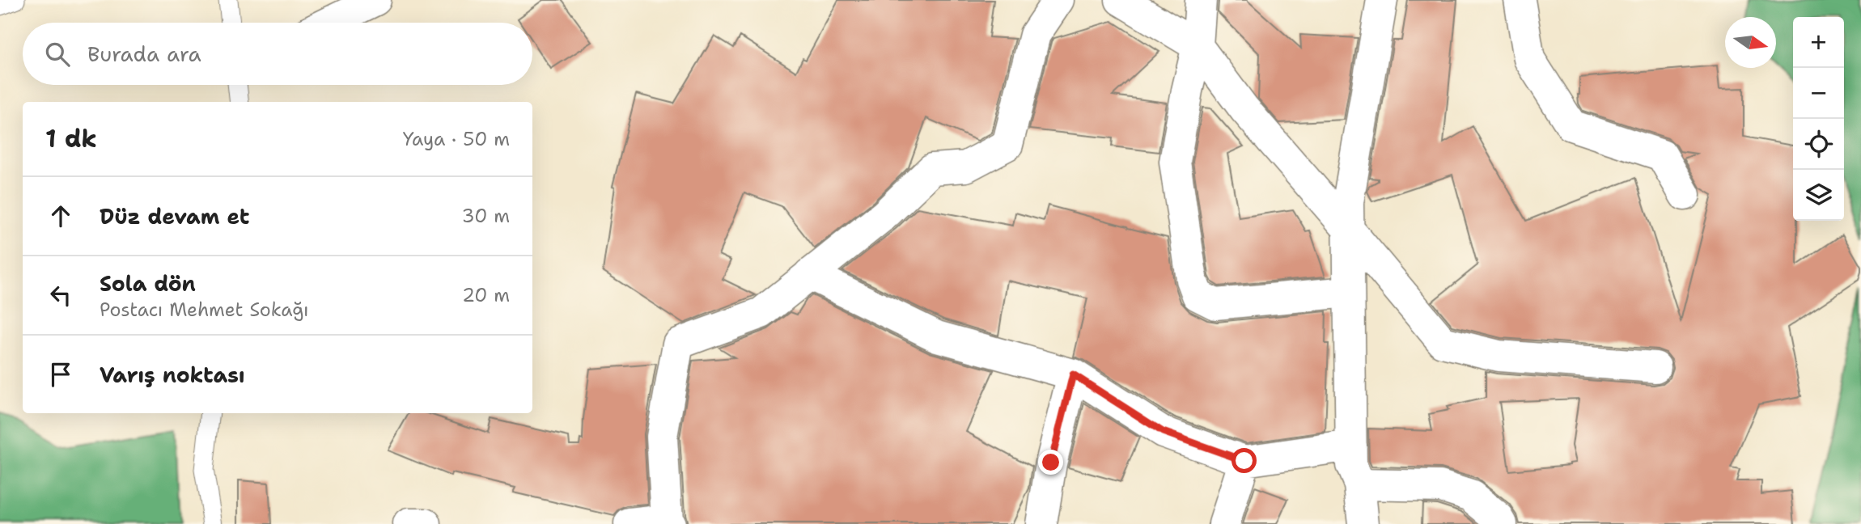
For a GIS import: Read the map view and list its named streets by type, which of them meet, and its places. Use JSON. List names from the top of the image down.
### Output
{
  "north": "right",
  "page": {
    "map_buttons": ["+", "−"],
    "search": "Burada ara",
    "heading": ["1 dk", "Yaya · 50 m"],
    "list": [
      ["Düz devam et", "30 m"],
      ["Sola dön", "Postacı Mehmet Sokağı", "20 m"],
      "Varış noktası"
    ]
  }
}
